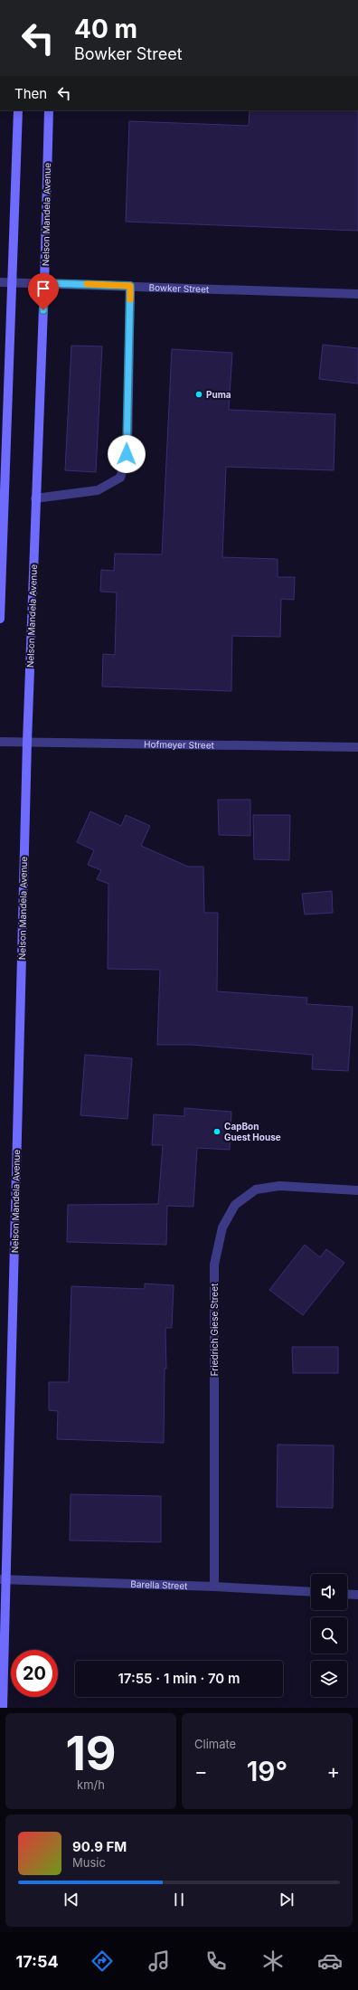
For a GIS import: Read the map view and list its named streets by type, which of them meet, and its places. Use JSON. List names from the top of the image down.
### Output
{
  "streets": {
    "main road": ["Nelson Mandela Avenue"],
    "street": [
      "Bowker Street",
      "Hofmeyer Street",
      "Friedrich Giese Street",
      "Barella Street"
    ]
  },
  "crossings": [
    ["Nelson Mandela Avenue", "Bowker Street"],
    ["Nelson Mandela Avenue", "Hofmeyer Street"],
    ["Nelson Mandela Avenue", "Barella Street"],
    ["Friedrich Giese Street", "Barella Street"]
  ],
  "places": ["Puma", "CapBon Guest House"],
  "page": {
    "turn": ["40 m", "Bowker Street"],
    "then": "Then",
    "limit": "20",
    "trip": "17:55 · 1 min · 70 m",
    "tile": [
      ["19", "km/h"],
      "Climate"
    ],
    "heat": ["−", "19°", "+"],
    "song": ["90.9 FM", "Music"],
    "tabs": "17:54"
  }
}
